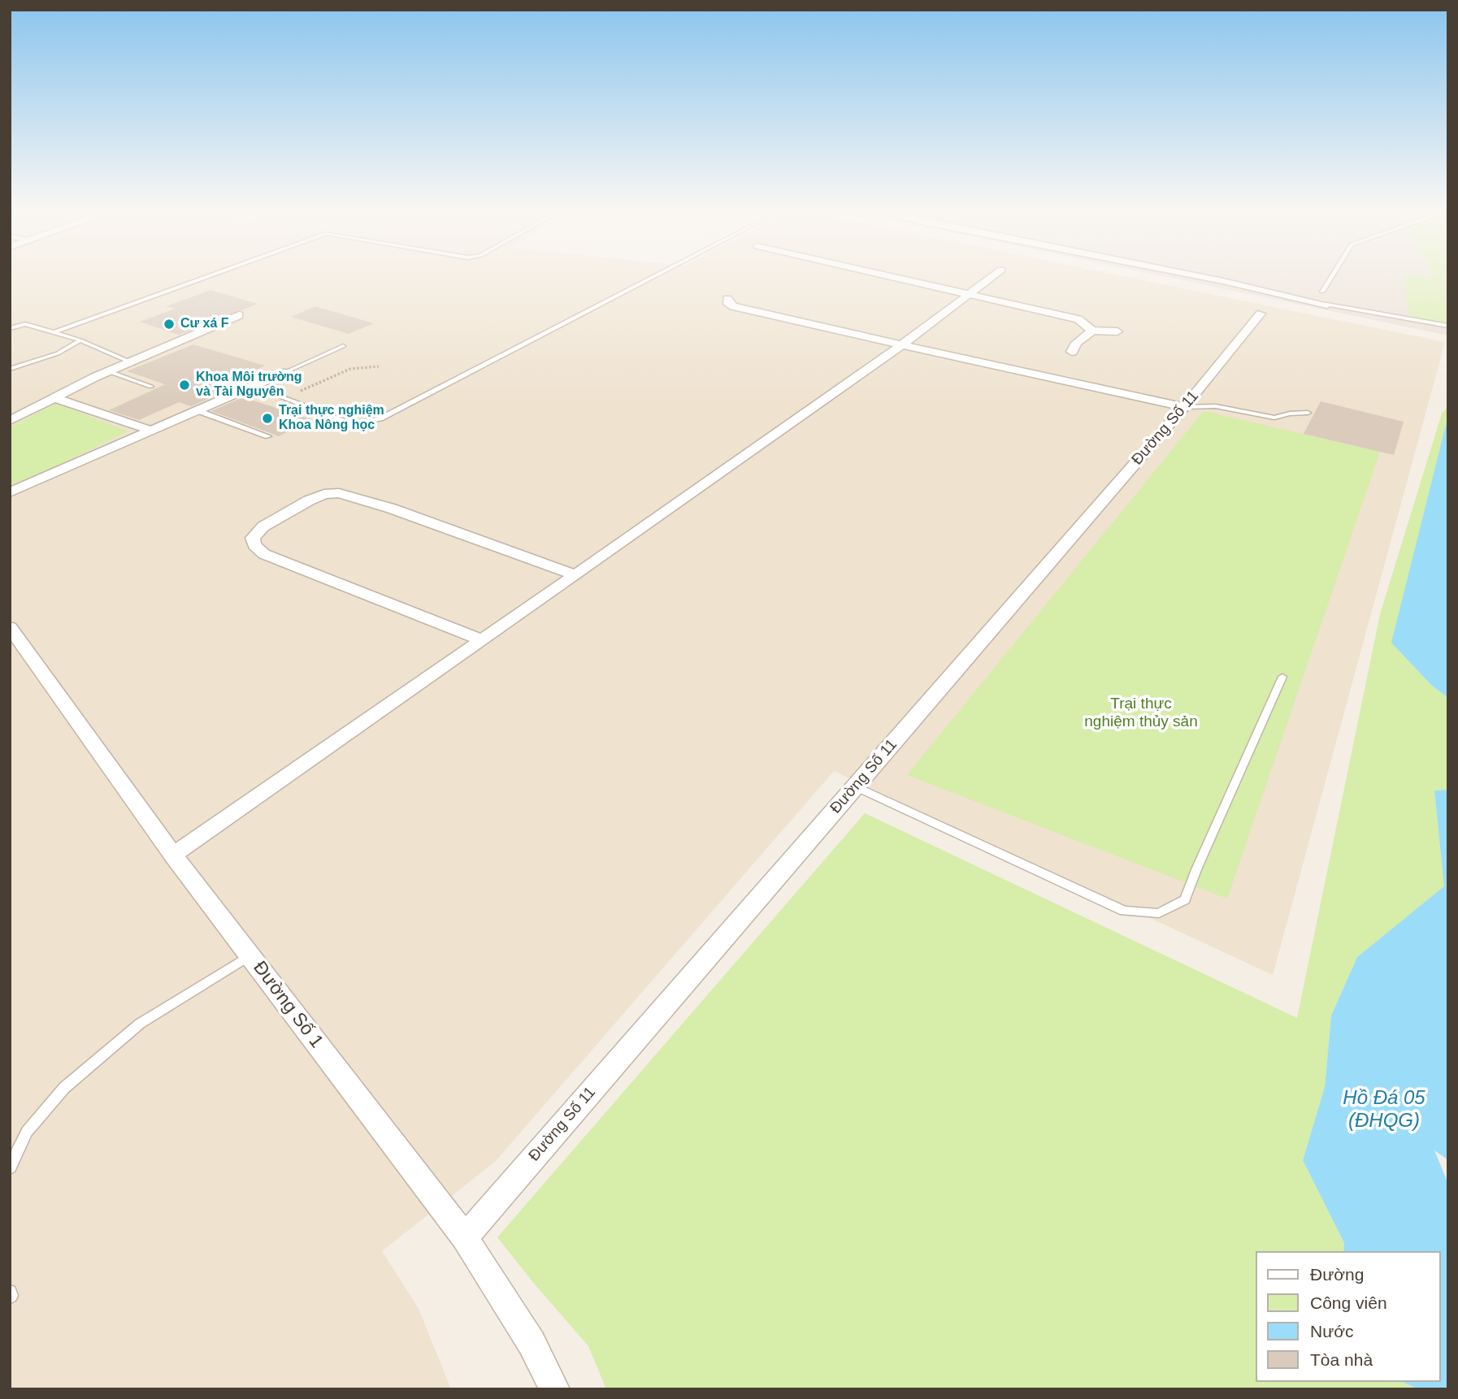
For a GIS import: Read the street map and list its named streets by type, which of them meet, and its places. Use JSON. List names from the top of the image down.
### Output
{
  "streets": {
    "street": ["Đường Số 11", "Đường Số 1"]
  },
  "crossings": [
    ["Đường Số 11", "Đường Số 1"]
  ],
  "water": ["Hồ Đá 05 (ĐHQG)"],
  "parks": ["Trại thực nghiệm thủy sản"],
  "places": ["Cư xá F", "Khoa Môi trường và Tài Nguyên", "Trại thực nghiệm Khoa Nông học"],
  "legend": [
    "Đường",
    "Công viên",
    "Nước",
    "Tòa nhà"
  ]
}
